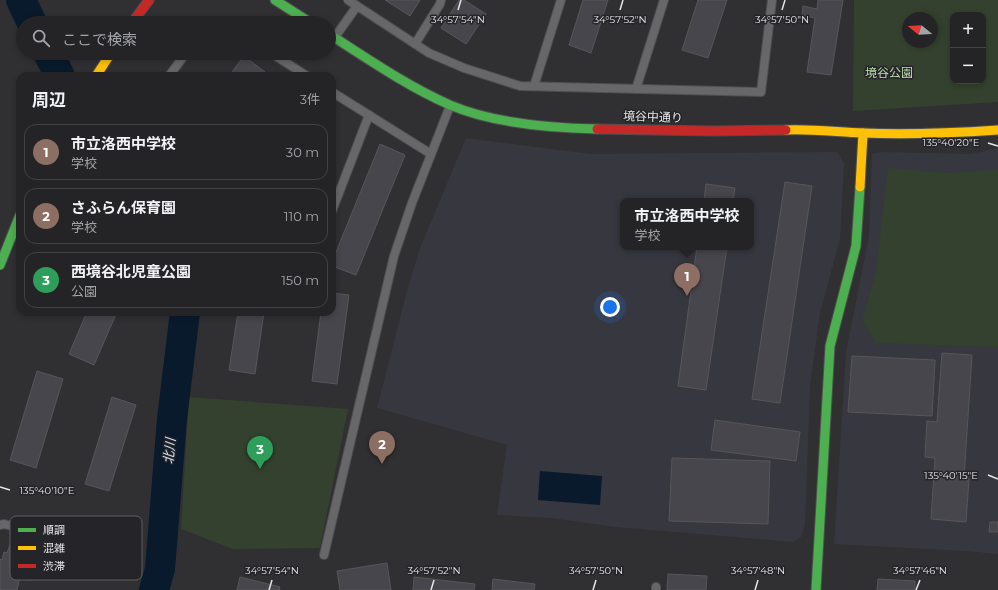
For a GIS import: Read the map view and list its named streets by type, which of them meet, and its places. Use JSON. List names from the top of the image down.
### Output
{
  "streets": {
    "street": ["境谷中通り"]
  },
  "water": ["北川"],
  "parks": ["境谷公園"],
  "legend": ["順調", "混雑", "渋滞"],
  "north": "left",
  "page": {
    "map_buttons": ["+", "−"],
    "search": "ここで検索",
    "heading": ["周辺", "3件"],
    "list": [
      {
        "mark": "1",
        "name": "市立洛西中学校",
        "note": "学校",
        "value": "30 m"
      },
      {
        "mark": "2",
        "name": "さふらん保育園",
        "note": "学校",
        "value": "110 m"
      },
      {
        "mark": "3",
        "name": "西境谷北児童公園",
        "note": "公園",
        "value": "150 m"
      }
    ],
    "popup": ["市立洛西中学校", "学校"],
    "pins": ["1", "2", "3"]
  },
  "coordinates": [
    "34°57'54\"N",
    "34°57'52\"N",
    "34°57'50\"N",
    "135°40'20\"E",
    "135°40'15\"E",
    "135°40'10\"E",
    "34°57'48\"N",
    "34°57'46\"N"
  ]
}
